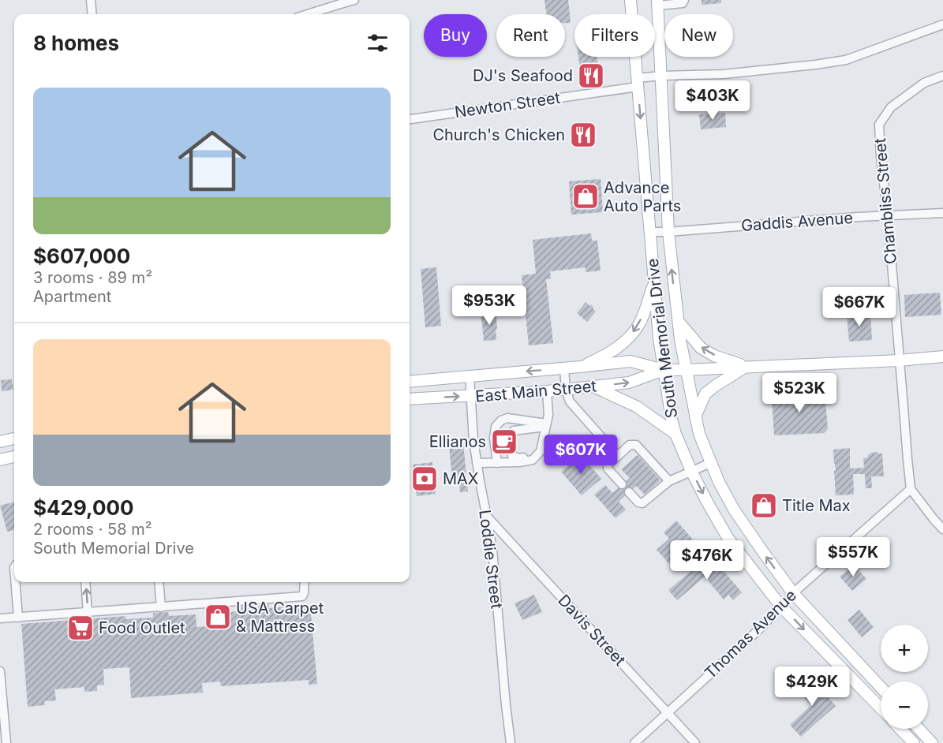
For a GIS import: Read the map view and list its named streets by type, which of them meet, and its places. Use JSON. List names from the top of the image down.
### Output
{
  "streets": {
    "main road": ["South Memorial Drive", "East Main Street"],
    "street": [
      "Newton Street",
      "Chambliss Street",
      "Gaddis Avenue",
      "Loddie Street",
      "Davis Street",
      "Thomas Avenue"
    ]
  },
  "crossings": [
    ["Newton Street", "South Memorial Drive"],
    ["Chambliss Street", "Gaddis Avenue"],
    ["Chambliss Street", "East Main Street"],
    ["Chambliss Street", "Thomas Avenue"],
    ["Gaddis Avenue", "South Memorial Drive"],
    ["South Memorial Drive", "East Main Street"],
    ["South Memorial Drive", "Thomas Avenue"],
    ["East Main Street", "Loddie Street"],
    ["Loddie Street", "Davis Street"],
    ["Davis Street", "Thomas Avenue"]
  ],
  "places": {
    "restaurant": ["DJ's Seafood", "Church's Chicken"],
    "shop": ["Advance Auto Parts", "Title Max", "USA Carpet & Mattress"],
    "cafe": ["Ellianos"],
    "bank": ["MAX"],
    "supermarket": ["Food Outlet"]
  },
  "page": {
    "chip": [
      "Buy",
      "Rent",
      "Filters",
      "New"
    ],
    "heading": "8 homes",
    "list": [
      {
        "name": "$607,000",
        "note": "3 rooms · 89 m² · Apartment"
      },
      {
        "name": "$429,000",
        "note": "2 rooms · 58 m² · South Memorial Drive"
      }
    ],
    "price": [
      "$403K",
      "$953K",
      "$667K",
      "$523K",
      "$607K",
      "$557K",
      "$476K",
      "$429K"
    ],
    "map_buttons": ["+", "−"]
  }
}
